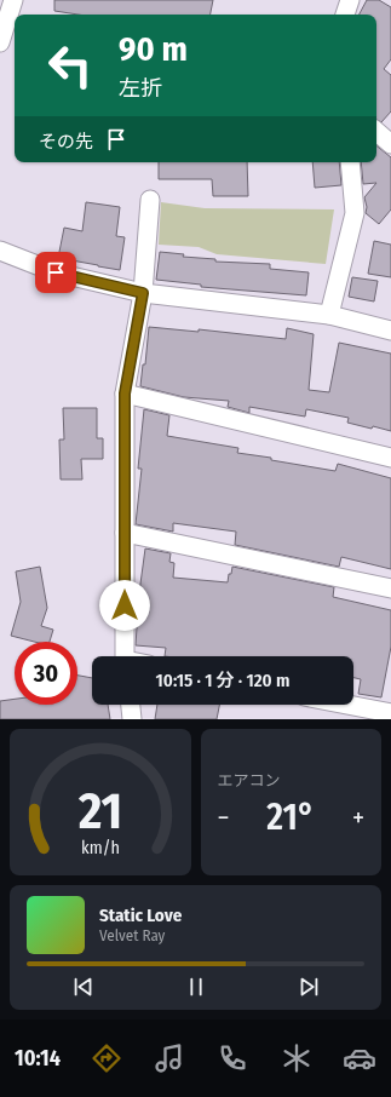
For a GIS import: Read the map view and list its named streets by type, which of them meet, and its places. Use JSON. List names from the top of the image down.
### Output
{
  "page": {
    "turn": ["90 m", "左折"],
    "then": "その先",
    "limit": "30",
    "trip": "10:15 · 1 分 · 120 m",
    "tile": "エアコン",
    "heat": ["−", "21°", "+"],
    "song": ["Static Love", "Velvet Ray"],
    "tabs": "10:14",
    "gauge": ["21", "km/h"]
  }
}
